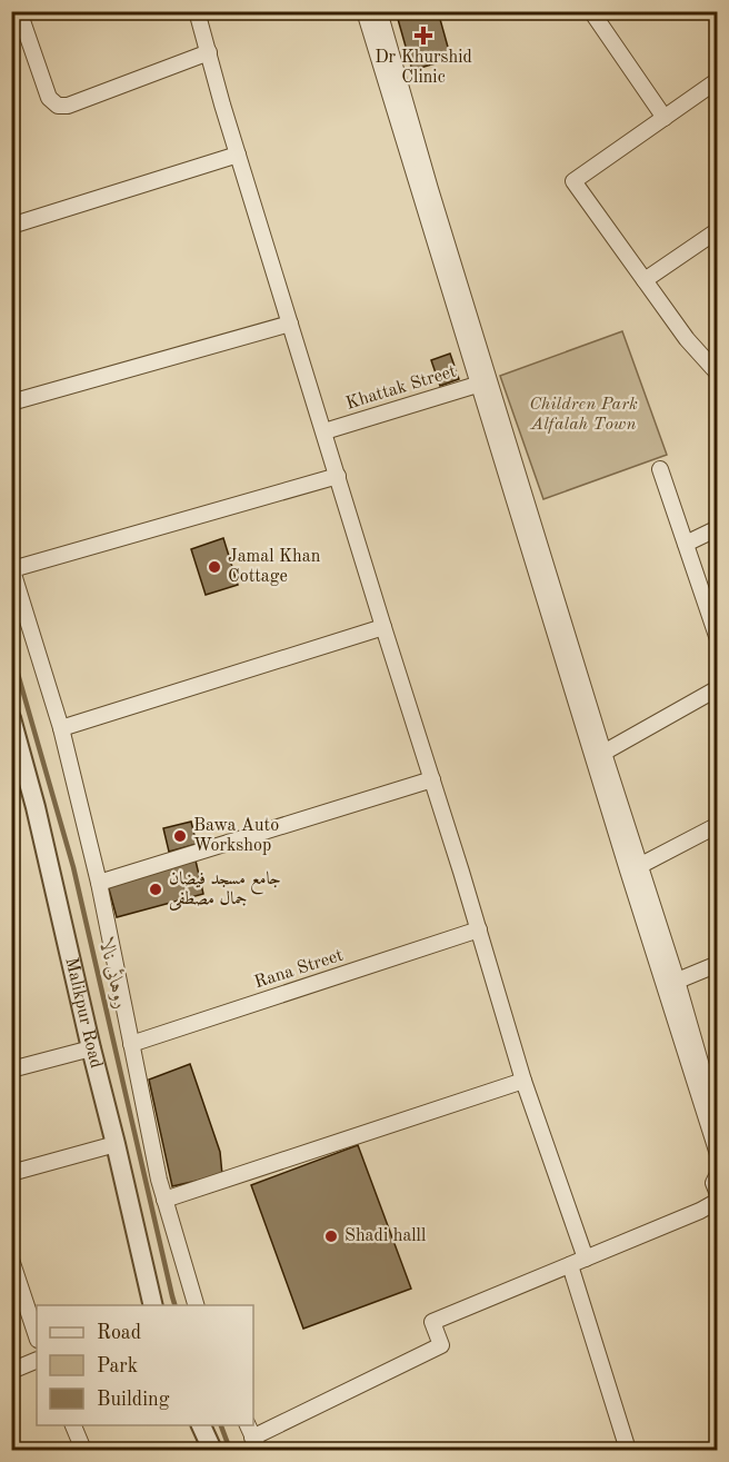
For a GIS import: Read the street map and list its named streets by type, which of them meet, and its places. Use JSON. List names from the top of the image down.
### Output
{
  "streets": {
    "street": ["Khattak Street", "Rana Street", "Malikpur Road"]
  },
  "water": ["روہائی نالا"],
  "parks": ["Children Park Alfalah Town"],
  "places": {
    "health": ["Dr Khurshid Clinic"],
    "other": [
      "Jamal Khan Cottage",
      "Bawa Auto Workshop",
      "جامع مسجد فیضان جمال مصطفی",
      "Shadi halll"
    ]
  },
  "legend": ["Road", "Park", "Building"]
}
